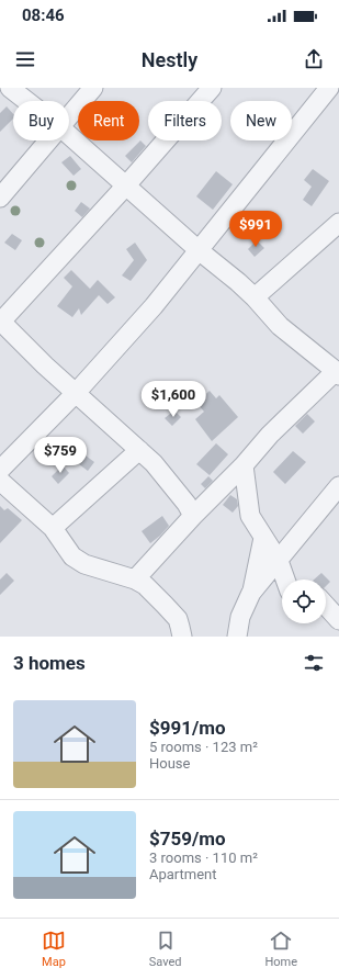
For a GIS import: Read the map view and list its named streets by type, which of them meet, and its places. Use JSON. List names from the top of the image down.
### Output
{
  "page": {
    "status": "08:46",
    "header": "Nestly",
    "chip": [
      "Buy",
      "Rent",
      "Filters",
      "New"
    ],
    "price": ["$991", "$1,600", "$759"],
    "heading": "3 homes",
    "list": [
      {
        "name": "$991/mo",
        "note": "5 rooms · 123 m² · House"
      },
      {
        "name": "$759/mo",
        "note": "3 rooms · 110 m² · Apartment"
      }
    ],
    "tabs": ["Map", "Saved", "Home"]
  }
}
